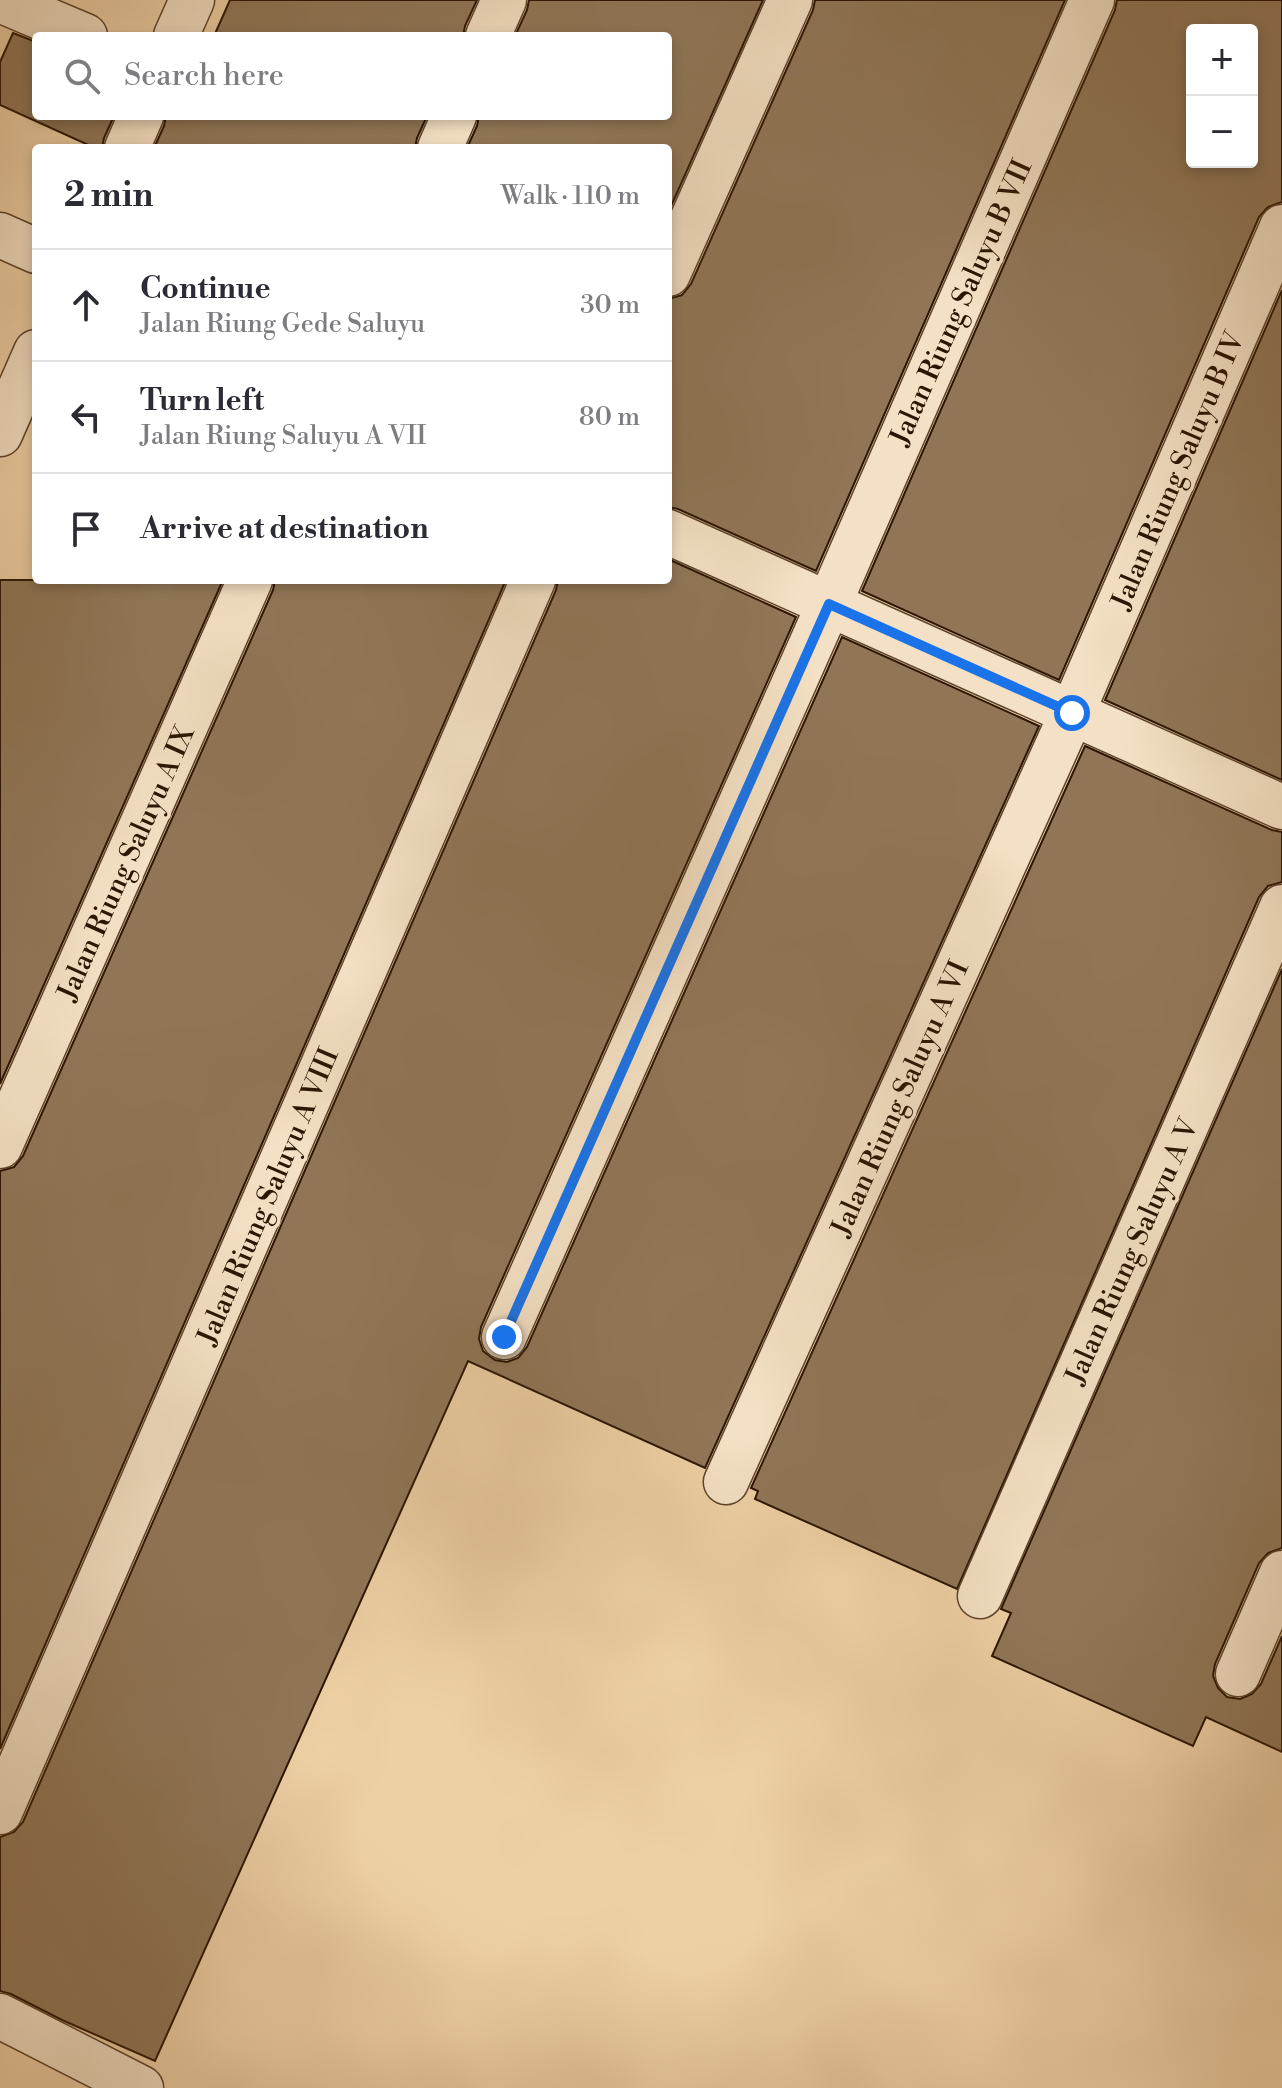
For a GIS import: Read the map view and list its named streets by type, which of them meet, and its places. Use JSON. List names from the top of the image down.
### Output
{
  "streets": {
    "street": [
      "Jalan Riung Saluyu B VII",
      "Jalan Riung Saluyu B IV",
      "Jalan Riung Saluyu A IX",
      "Jalan Riung Saluyu A VI",
      "Jalan Riung Saluyu A VIII",
      "Jalan Riung Saluyu A V"
    ]
  },
  "crossings": [
    ["Jalan Riung Saluyu B IV", "Jalan Riung Saluyu A VI"]
  ],
  "page": {
    "map_buttons": ["+", "−"],
    "search": "Search here",
    "heading": ["2 min", "Walk · 110 m"],
    "list": [
      ["Continue", "Jalan Riung Gede Saluyu", "30 m"],
      ["Turn left", "Jalan Riung Saluyu A VII", "80 m"],
      "Arrive at destination"
    ]
  }
}
